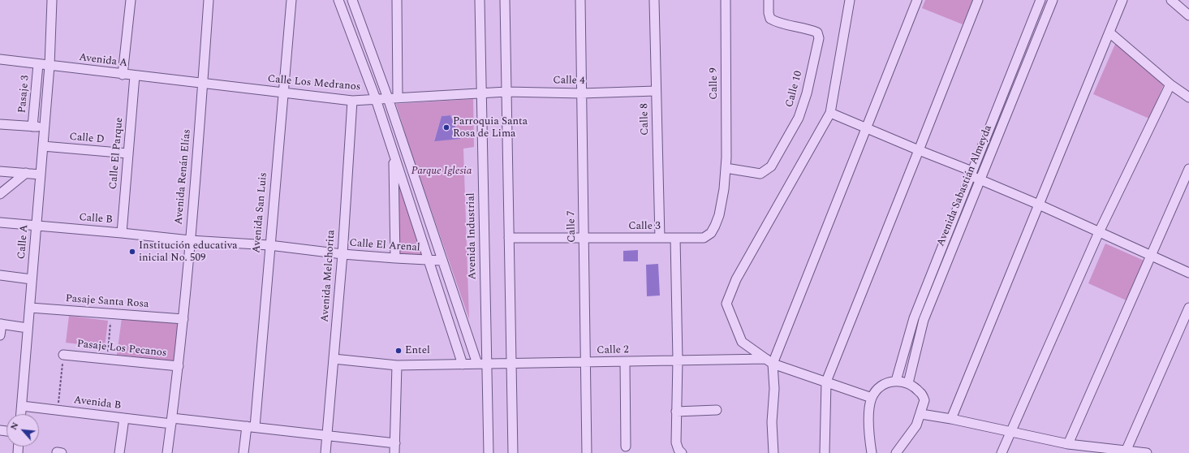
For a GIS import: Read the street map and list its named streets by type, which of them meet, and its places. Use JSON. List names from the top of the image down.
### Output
{
  "streets": {
    "street": [
      "Avenida A",
      "Calle 4",
      "Calle Los Medranos",
      "Calle 9",
      "Calle 10",
      "Pasaje 3",
      "Calle 8",
      "Calle D",
      "Calle El Parque",
      "Avenida Renán Elías",
      "Avenida Sabastián Almeyda",
      "Avenida San Luis",
      "Calle B",
      "Calle 7",
      "Calle 3",
      "Avenida Industrial",
      "Calle A",
      "Calle El Arenal",
      "Avenida Melchorita",
      "Pasaje Santa Rosa",
      "Pasaje Los Pecanos",
      "Calle 2",
      "Avenida B"
    ]
  },
  "crossings": [
    ["Avenida A", "Calle Los Medranos"],
    ["Avenida A", "Pasaje 3"],
    ["Avenida A", "Calle El Parque"],
    ["Avenida A", "Avenida Renán Elías"],
    ["Avenida A", "Calle A"],
    ["Calle 4", "Calle Los Medranos"],
    ["Calle 4", "Calle 8"],
    ["Calle 4", "Calle 7"],
    ["Calle 4", "Avenida Industrial"],
    ["Calle Los Medranos", "Avenida Renán Elías"],
    ["Calle Los Medranos", "Avenida San Luis"],
    ["Calle Los Medranos", "Avenida Industrial"],
    ["Calle Los Medranos", "Avenida Melchorita"],
    ["Calle 9", "Calle 10"],
    ["Calle 9", "Calle 3"],
    ["Calle 10", "Calle 3"],
    ["Calle 8", "Calle 3"],
    ["Calle D", "Calle El Parque"],
    ["Calle D", "Calle A"],
    ["Calle El Parque", "Calle B"],
    ["Avenida Renán Elías", "Calle B"],
    ["Avenida Renán Elías", "Calle El Arenal"],
    ["Avenida Renán Elías", "Pasaje Santa Rosa"],
    ["Avenida Renán Elías", "Pasaje Los Pecanos"],
    ["Avenida Renán Elías", "Avenida B"],
    ["Avenida San Luis", "Calle El Arenal"],
    ["Avenida San Luis", "Avenida B"],
    ["Calle B", "Calle A"],
    ["Calle B", "Calle El Arenal"],
    ["Calle 7", "Calle 3"],
    ["Calle 7", "Calle 2"],
    ["Avenida Industrial", "Calle 2"],
    ["Calle A", "Pasaje Santa Rosa"],
    ["Calle A", "Avenida B"],
    ["Calle El Arenal", "Avenida Melchorita"],
    ["Avenida Melchorita", "Calle 2"],
    ["Avenida Melchorita", "Avenida B"]
  ],
  "parks": ["Parque Iglesia"],
  "places": ["Parroquia Santa Rosa de Lima", "Institución educativa inicial No. 509", "Entel"],
  "north": "top left"
}
